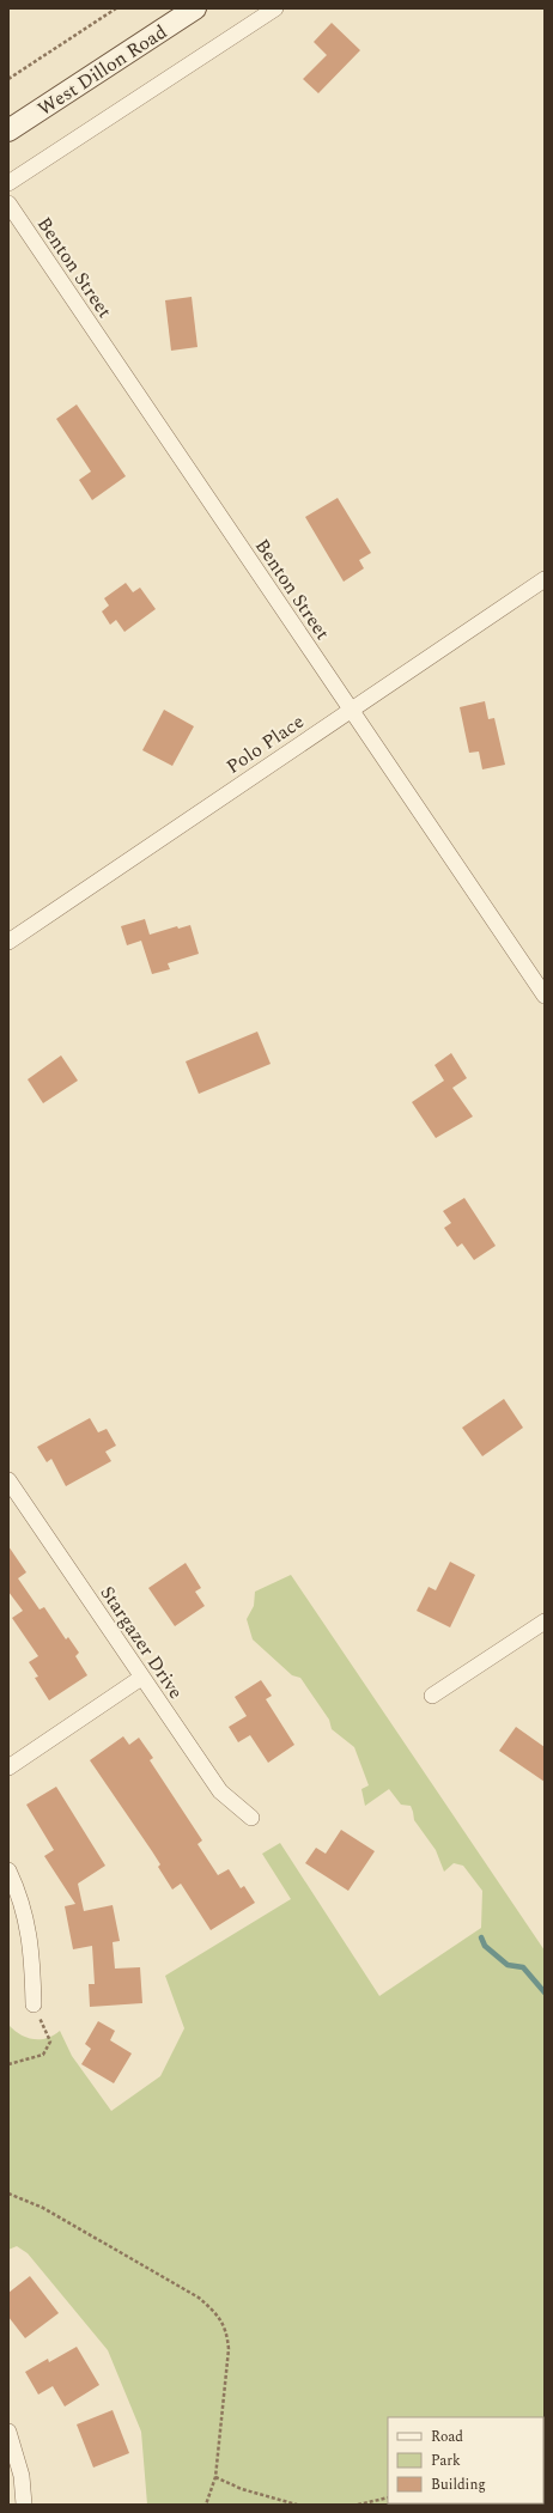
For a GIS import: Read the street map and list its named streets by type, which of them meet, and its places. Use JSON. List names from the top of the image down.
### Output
{
  "streets": {
    "main road": ["West Dillon Road"],
    "street": ["Benton Street", "Polo Place", "Stargazer Drive"]
  },
  "crossings": [
    ["Benton Street", "Polo Place"]
  ],
  "legend": ["Road", "Park", "Building"]
}
